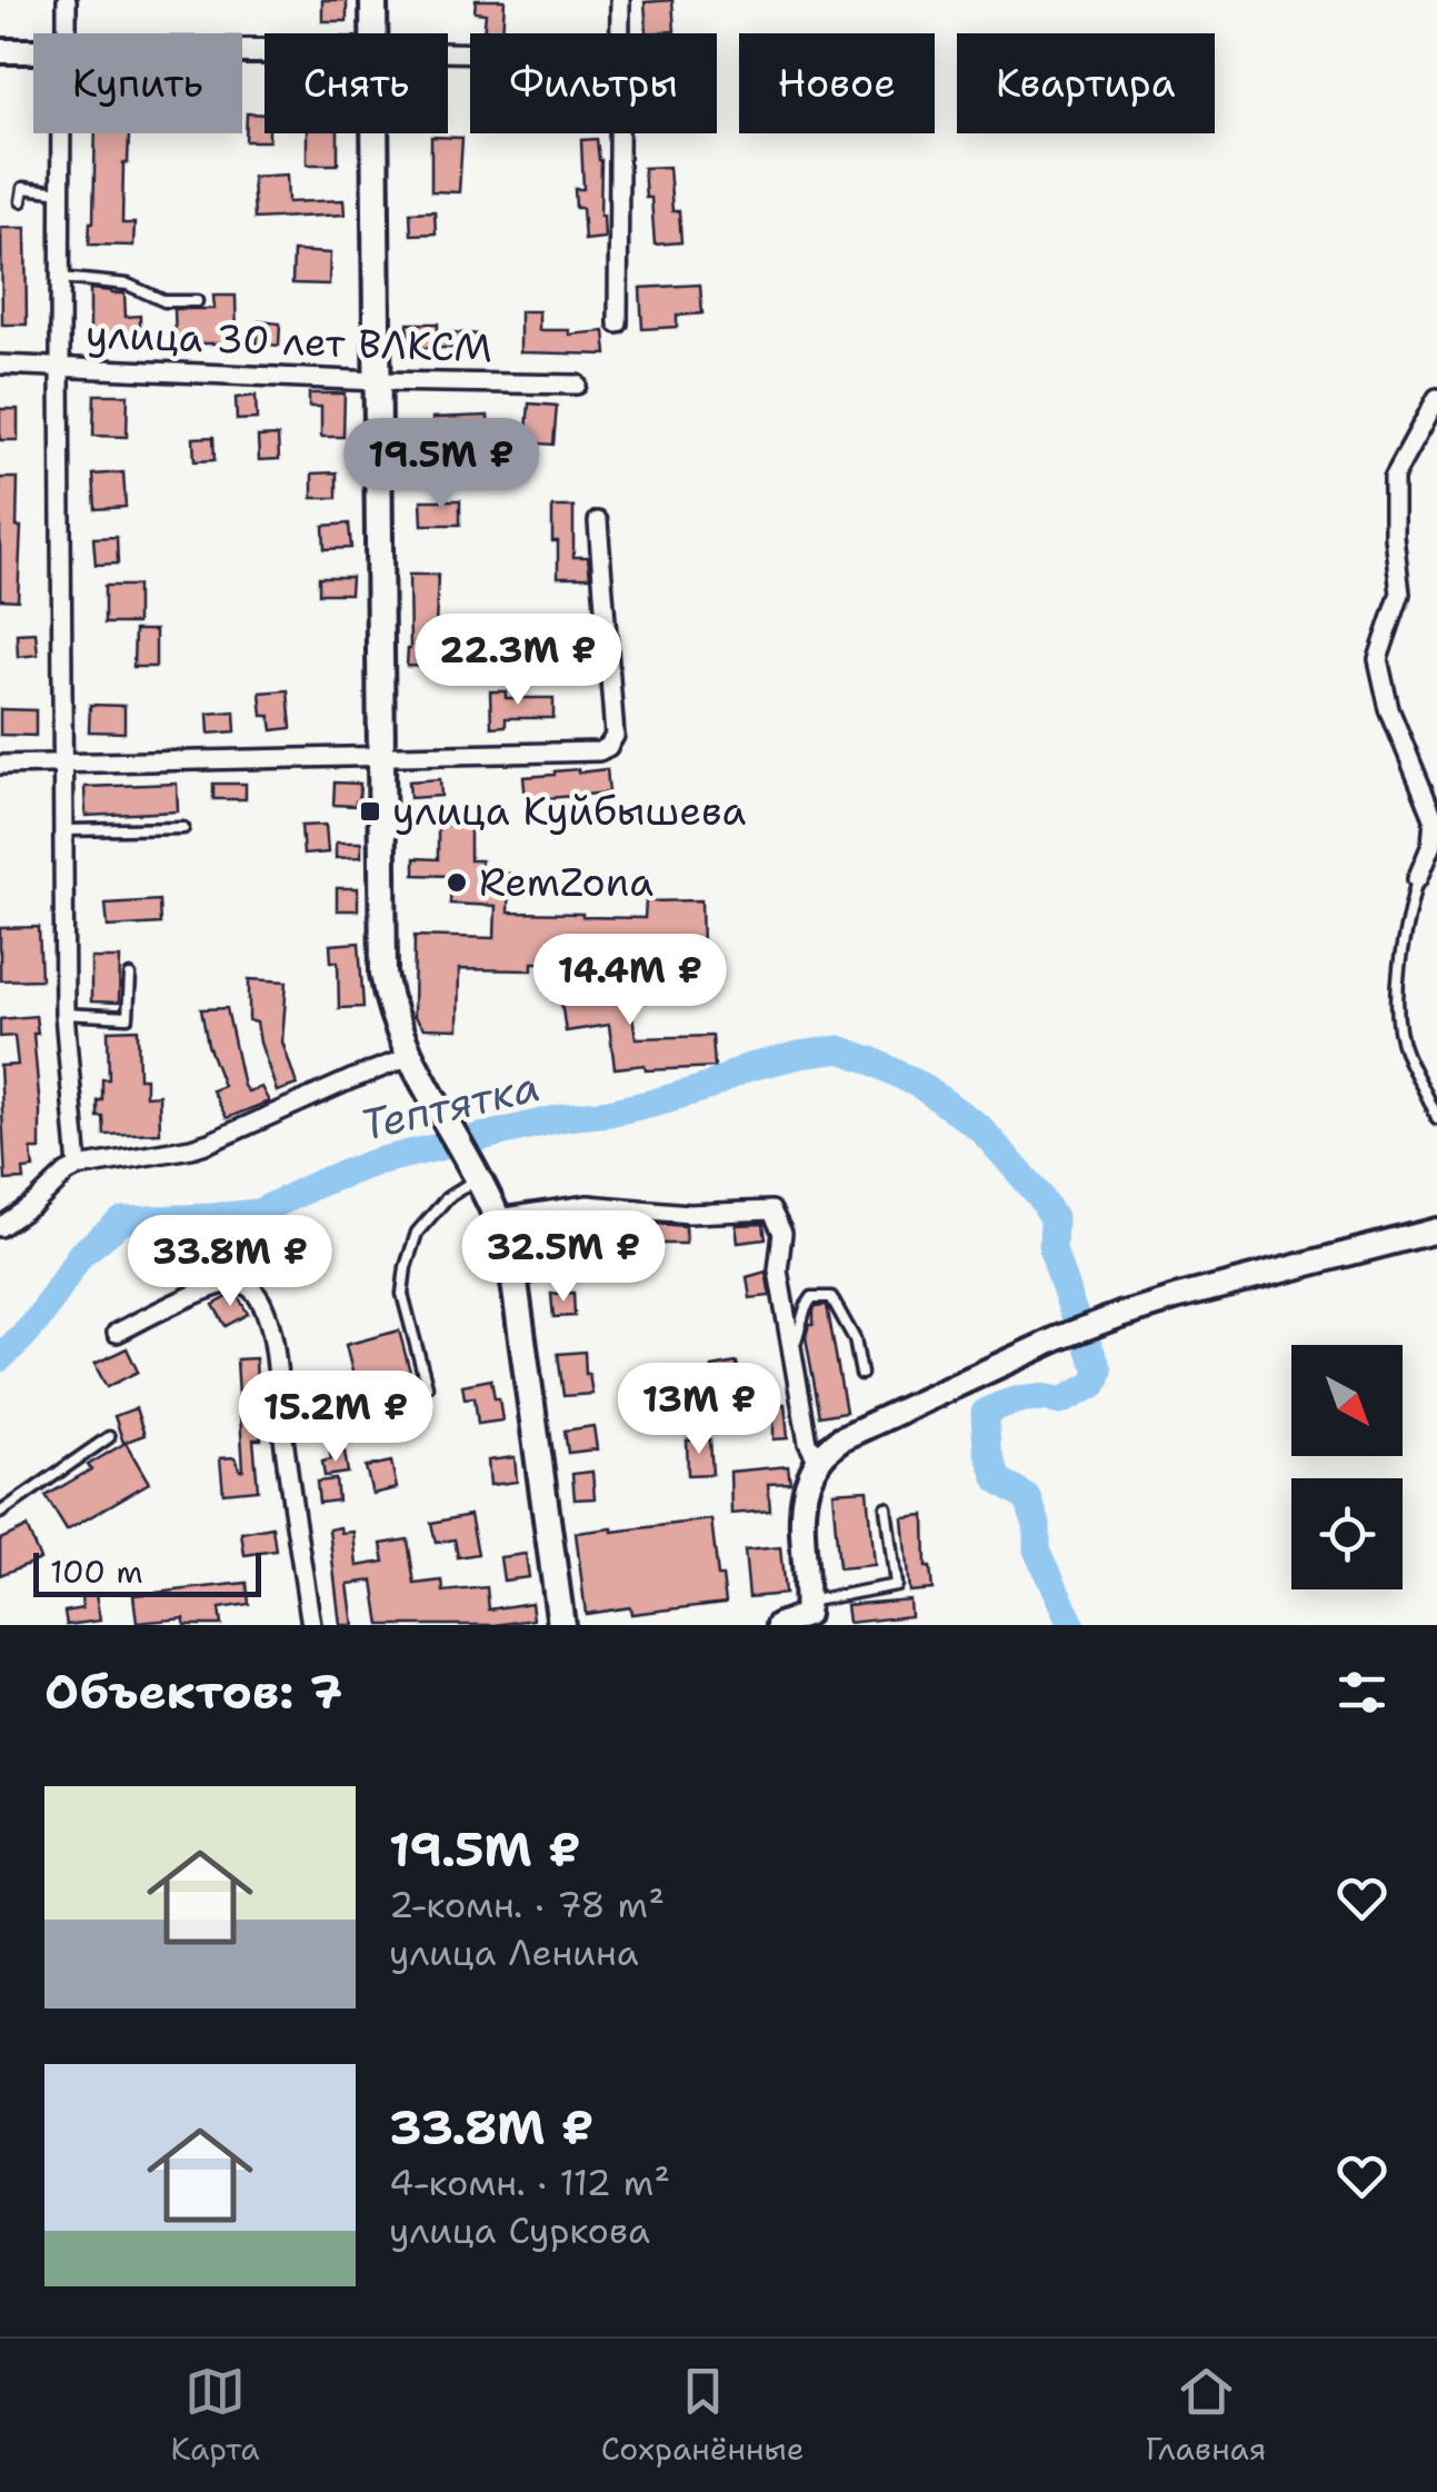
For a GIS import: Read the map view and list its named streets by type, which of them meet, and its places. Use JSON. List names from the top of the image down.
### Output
{
  "streets": {
    "street": ["улица 30 лет ВЛКСМ"]
  },
  "water": ["Тептятка"],
  "places": {
    "transit": ["улица Куйбышева"],
    "other": ["RemZona"]
  },
  "scale_bar": "100 m",
  "north": "bottom right",
  "page": {
    "chip": [
      "Купить",
      "Снять",
      "Фильтры",
      "Новое",
      "Квартира"
    ],
    "price": [
      "19.5M ₽",
      "22.3M ₽",
      "14.4M ₽",
      "32.5M ₽",
      "33.8M ₽",
      "13M ₽",
      "15.2M ₽"
    ],
    "scale": "100 m",
    "heading": "Объектов: 7",
    "list": [
      {
        "name": "19.5M ₽",
        "note": "2-комн. · 78 m² · улица Ленина"
      },
      {
        "name": "33.8M ₽",
        "note": "4-комн. · 112 m² · улица Суркова"
      }
    ],
    "tabs": ["Карта", "Сохранённые", "Главная"]
  }
}
